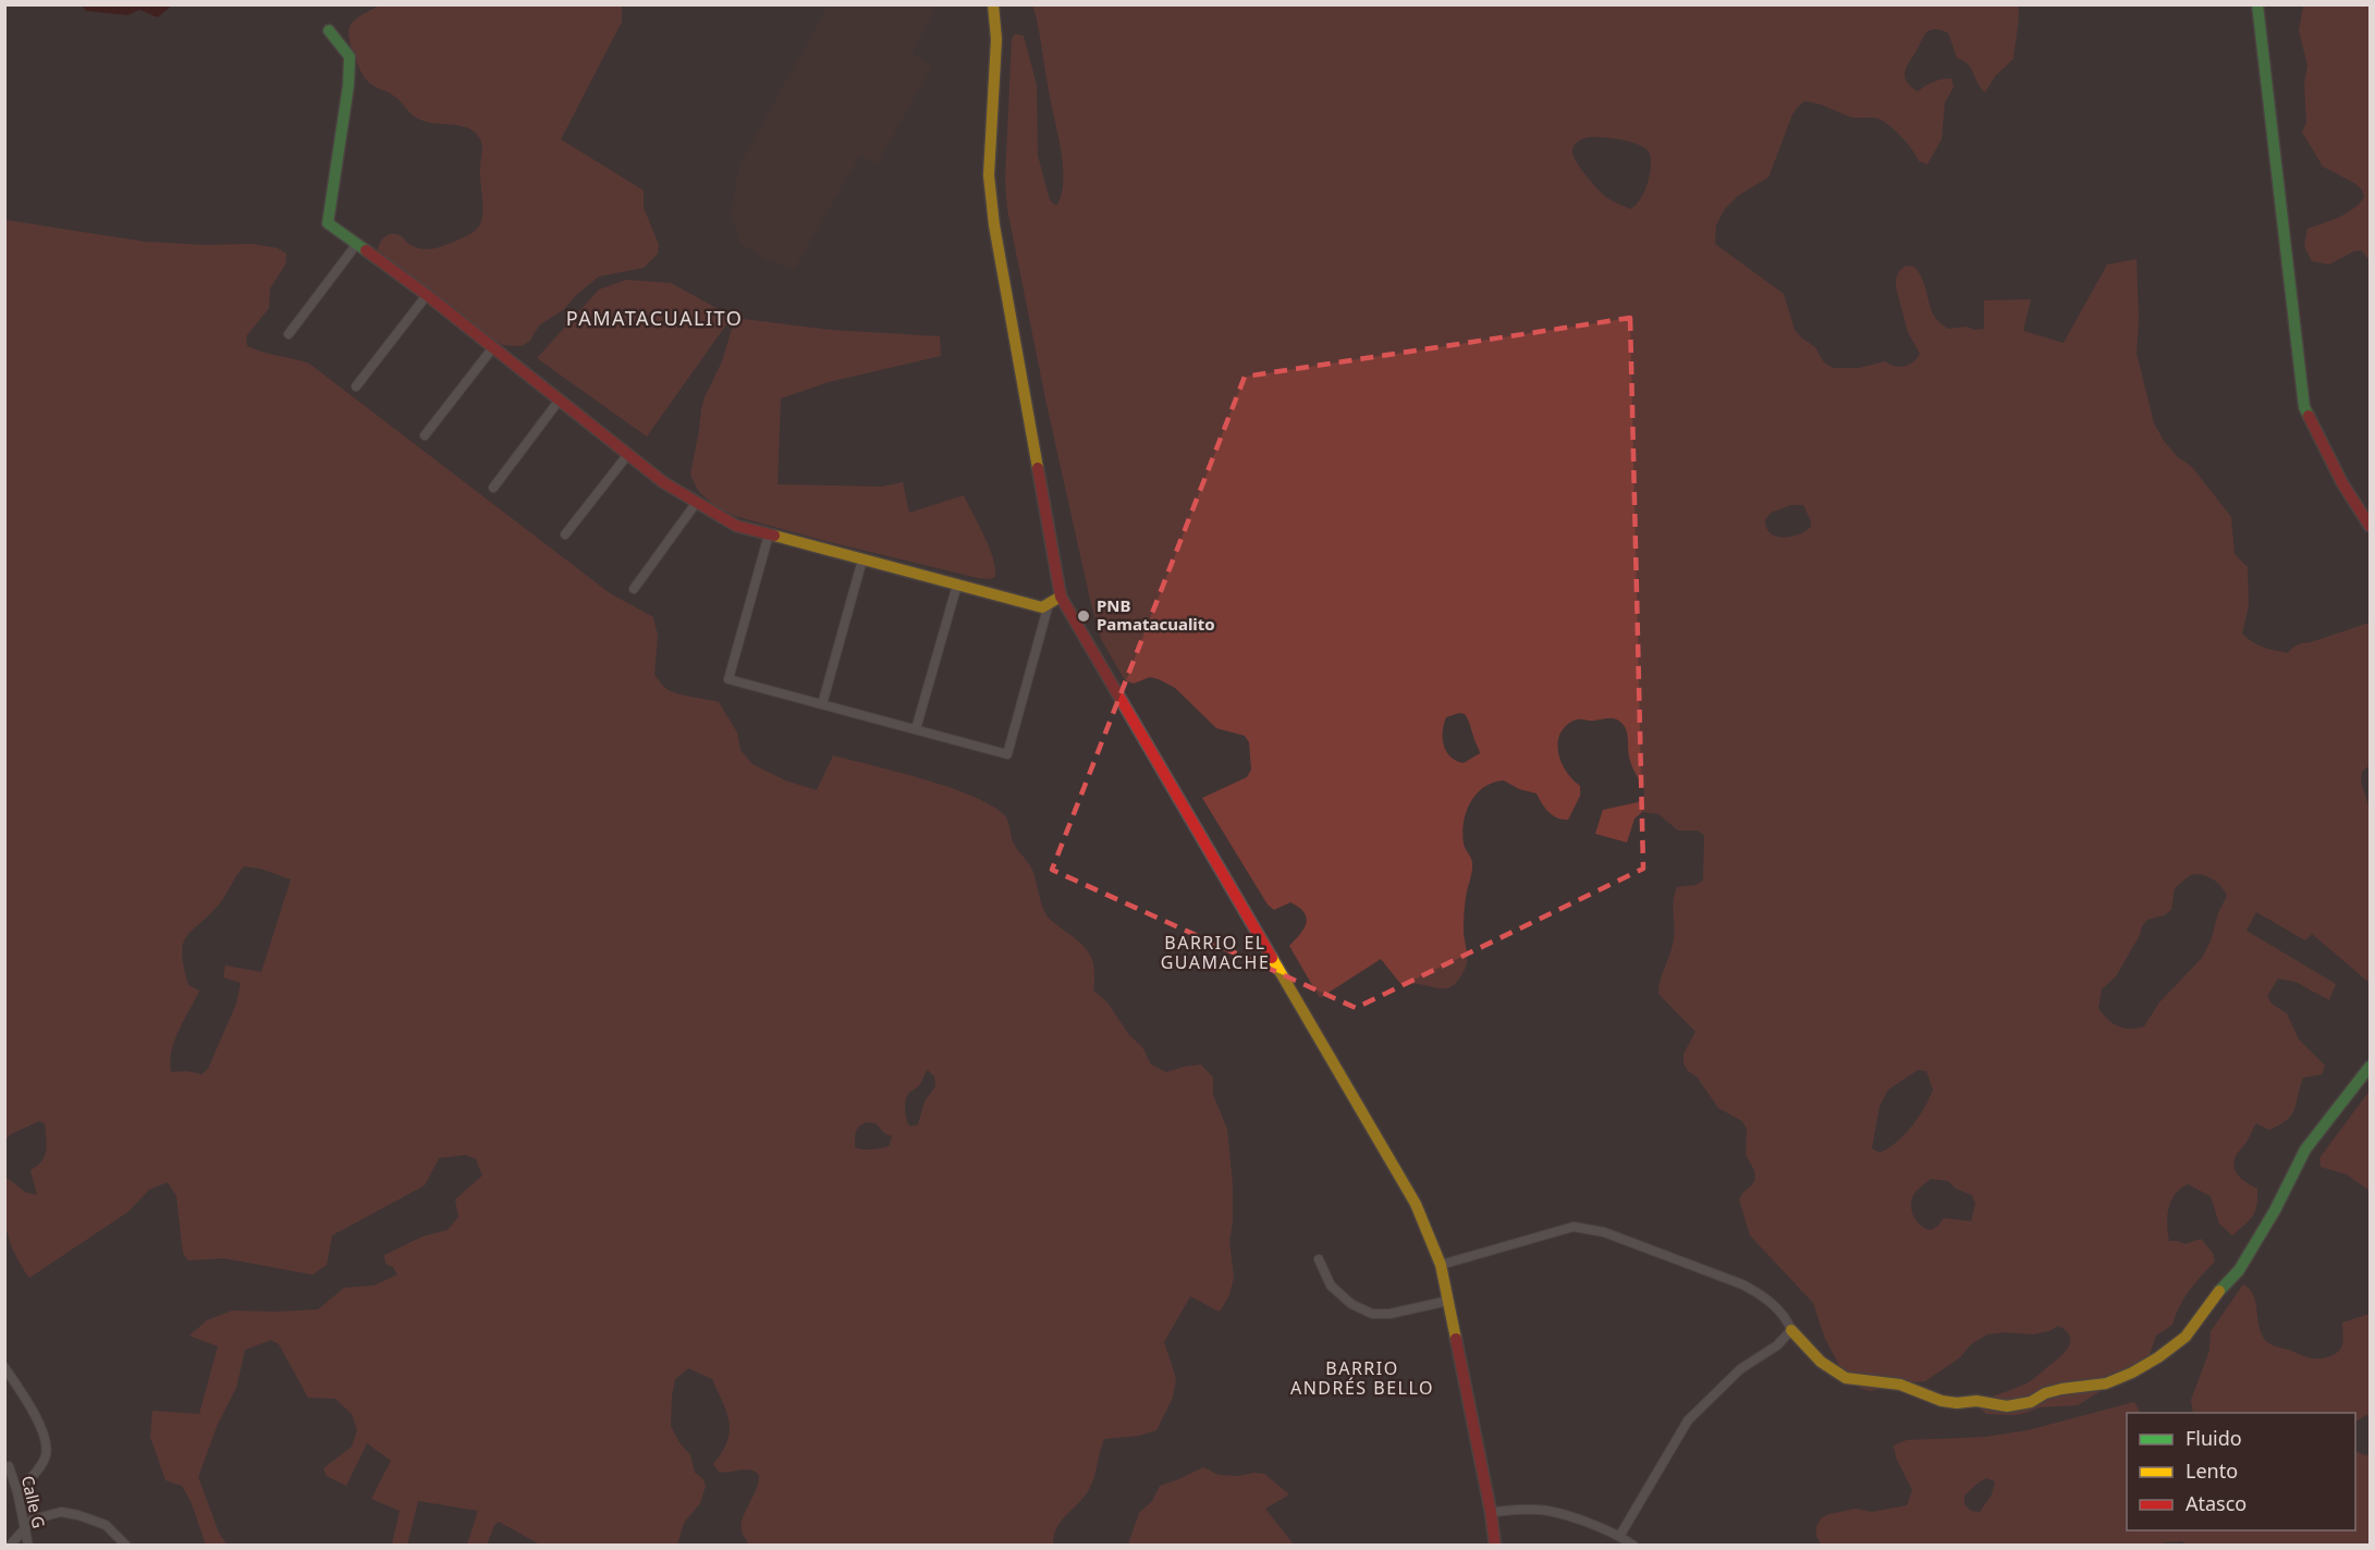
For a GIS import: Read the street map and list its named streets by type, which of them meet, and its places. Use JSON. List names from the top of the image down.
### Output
{
  "streets": {
    "street": ["Calle G"]
  },
  "districts": ["PAMATACUALITO", "BARRIO EL GUAMACHE", "BARRIO ANDRÉS BELLO"],
  "places": ["PNB Pamatacualito"],
  "legend": ["Fluido", "Lento", "Atasco"]
}
